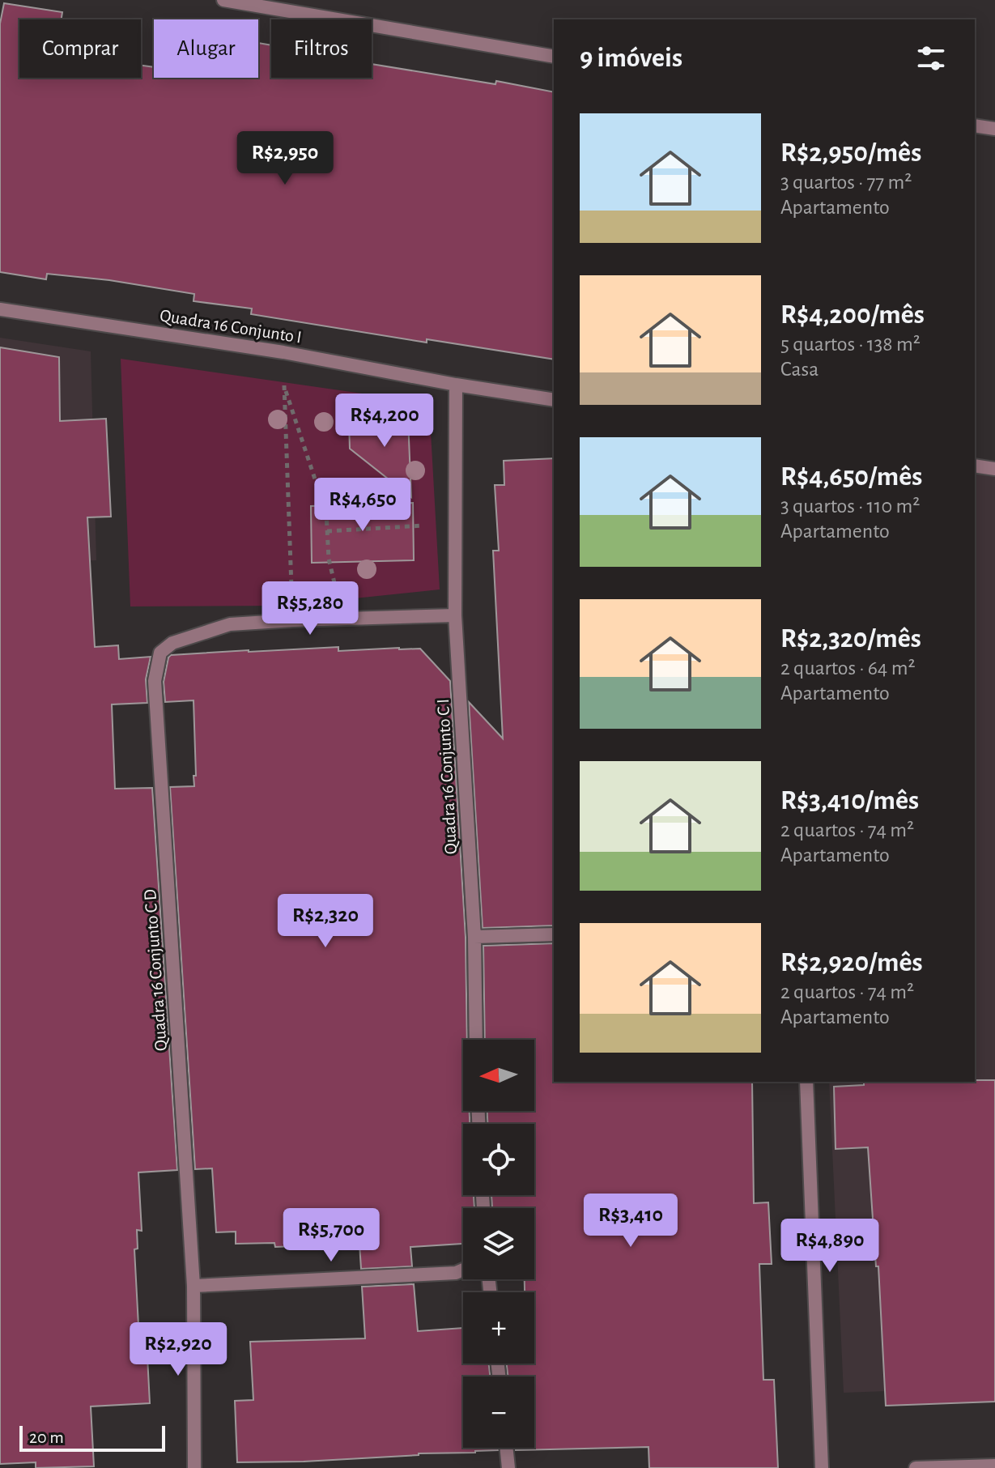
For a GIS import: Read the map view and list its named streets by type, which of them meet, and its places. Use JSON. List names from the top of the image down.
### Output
{
  "streets": {
    "street": ["Quadra 16 Conjunto I", "Quadra 16 Conjunto C I", "Quadra 16 Conjunto C D"]
  },
  "scale_bar": "20 m",
  "north": "left",
  "page": {
    "chip": ["Comprar", "Alugar", "Filtros"],
    "heading": "9 imóveis",
    "list": [
      {
        "name": "R$2,950/mês",
        "note": "3 quartos · 77 m² · Apartamento"
      },
      {
        "name": "R$4,200/mês",
        "note": "5 quartos · 138 m² · Casa"
      },
      {
        "name": "R$4,650/mês",
        "note": "3 quartos · 110 m² · Apartamento"
      },
      {
        "name": "R$2,320/mês",
        "note": "2 quartos · 64 m² · Apartamento"
      },
      {
        "name": "R$3,410/mês",
        "note": "2 quartos · 74 m² · Apartamento"
      },
      {
        "name": "R$2,920/mês",
        "note": "2 quartos · 74 m² · Apartamento"
      }
    ],
    "price": [
      "R$2,950",
      "R$4,200",
      "R$4,650",
      "R$5,280",
      "R$2,320",
      "R$3,410",
      "R$5,700",
      "R$4,890",
      "R$2,920"
    ],
    "map_buttons": ["+", "−"],
    "scale": "20 m"
  }
}
